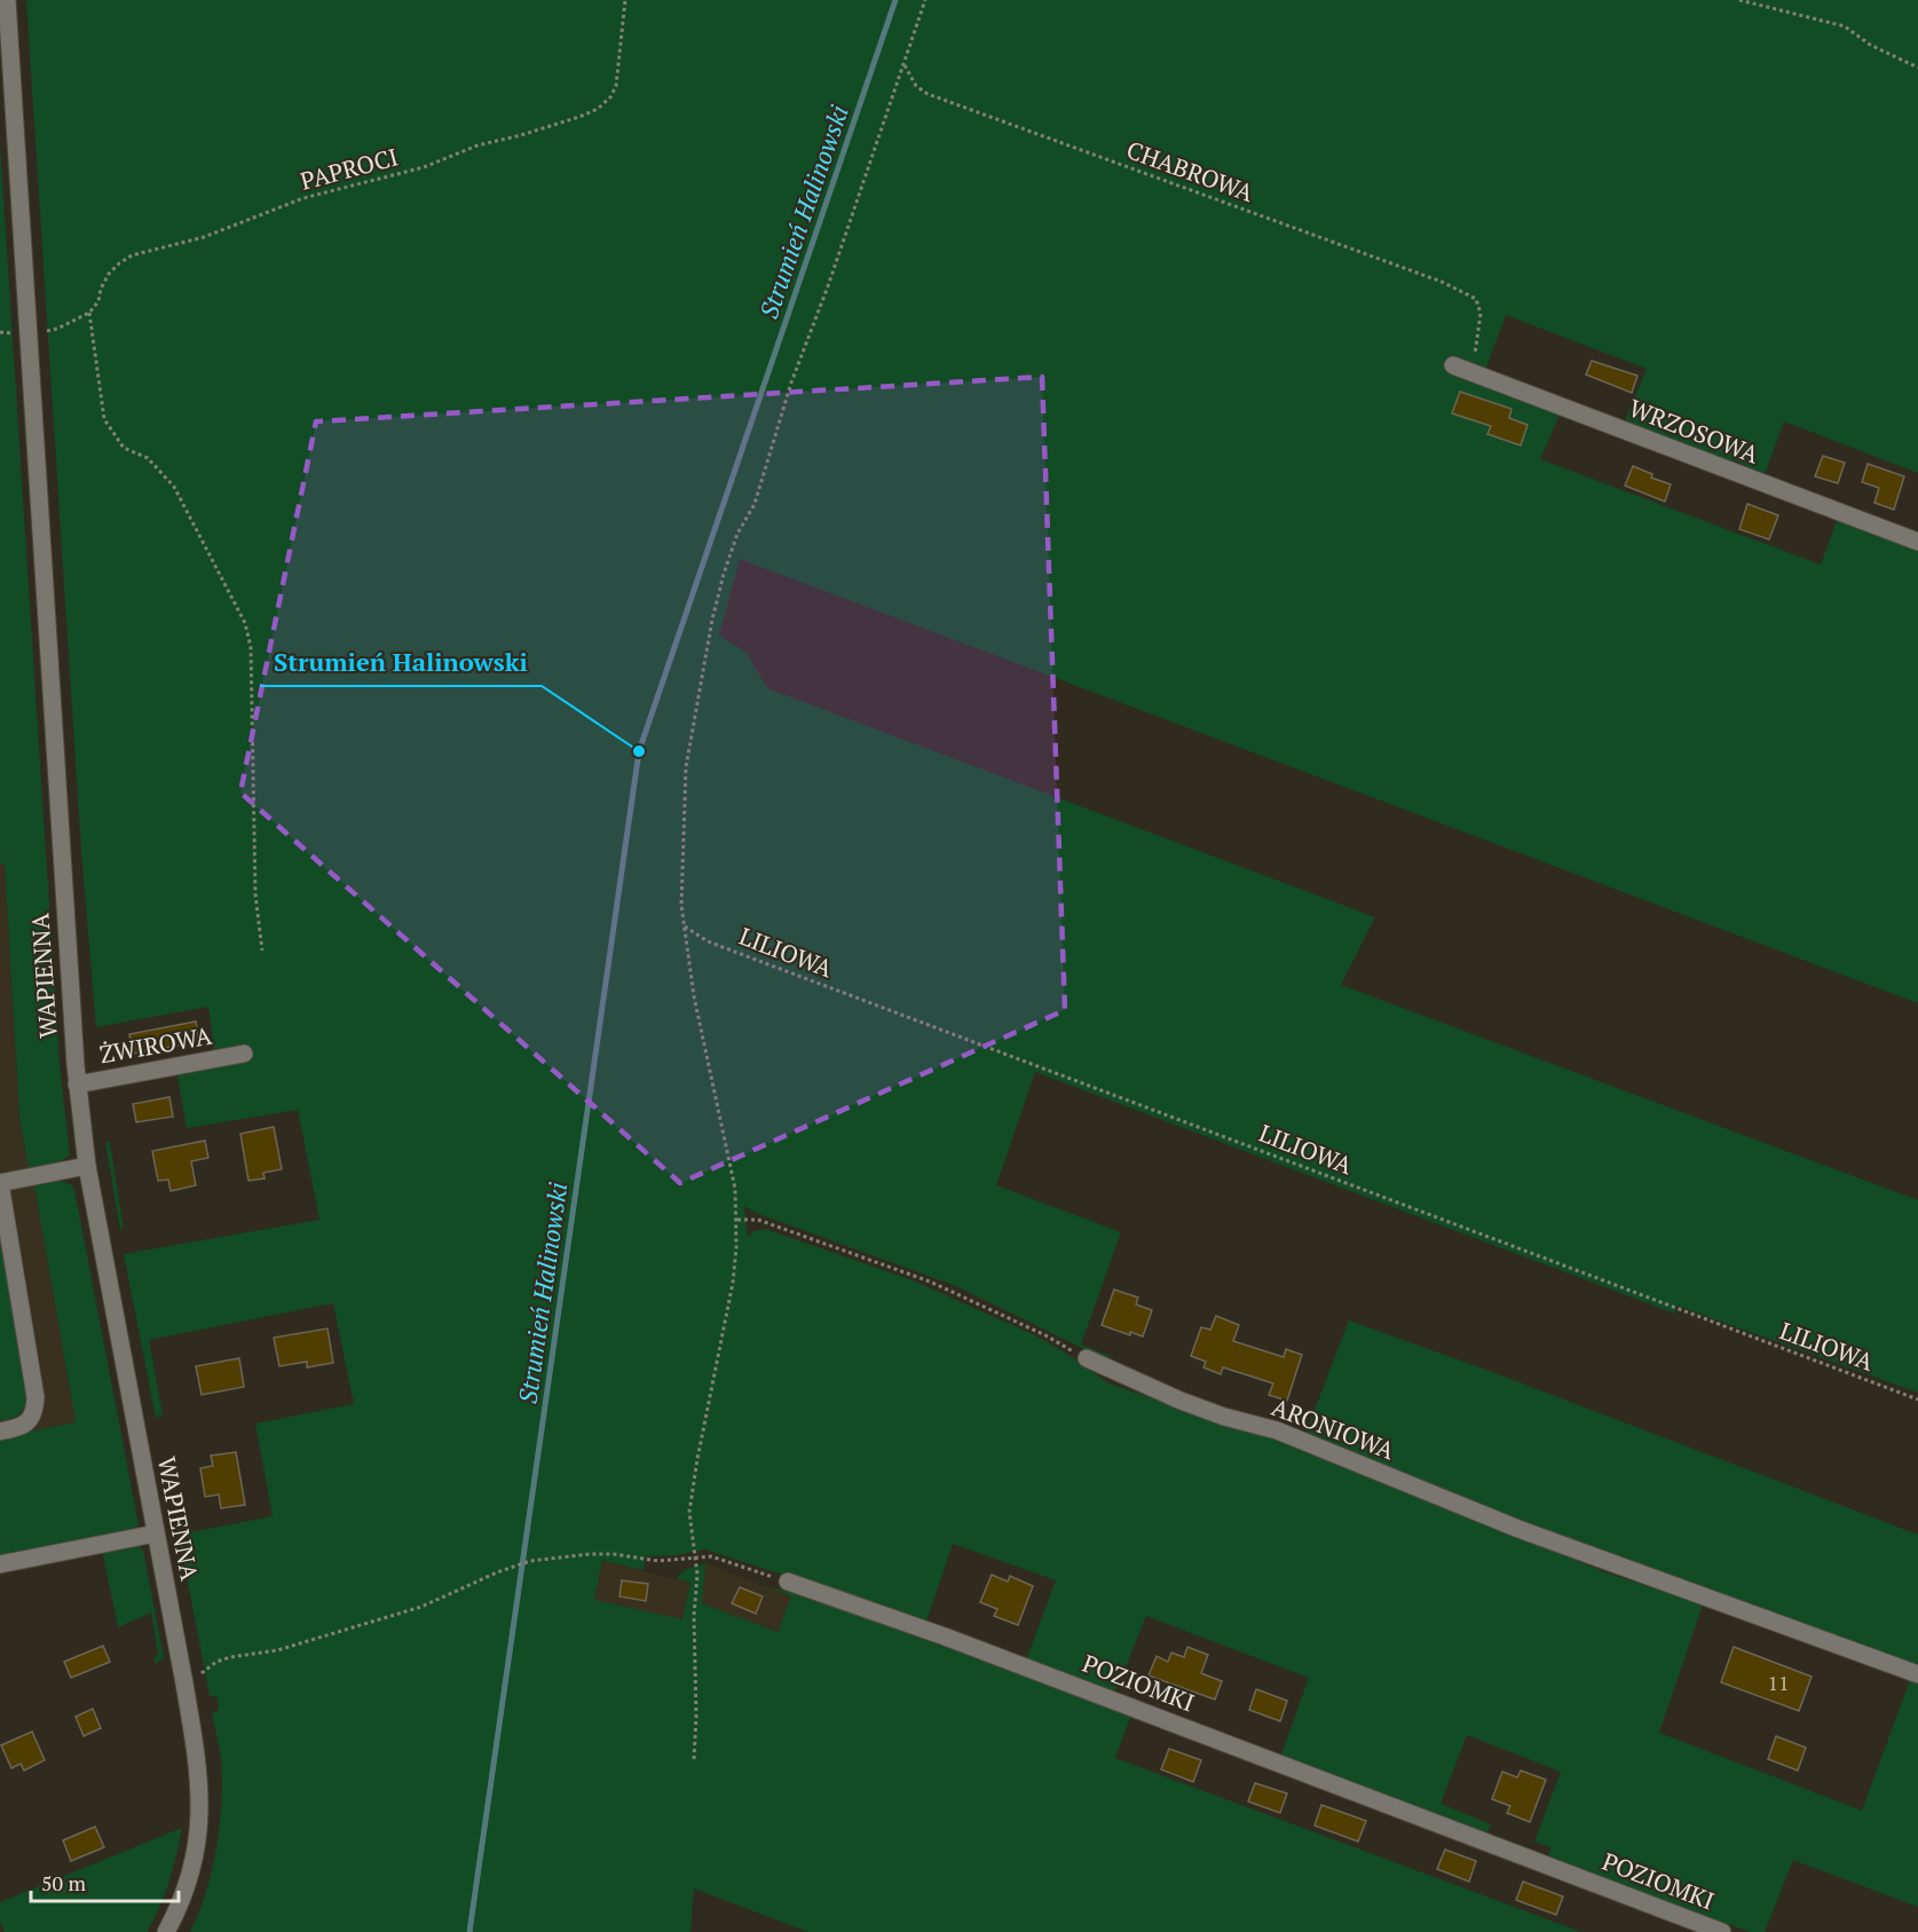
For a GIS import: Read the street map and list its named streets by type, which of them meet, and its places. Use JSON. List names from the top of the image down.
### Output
{
  "streets": {
    "street": [
      "WRZOSOWA",
      "WAPIENNA",
      "ŻWIROWA",
      "ARONIOWA",
      "POZIOMKI"
    ],
    "path": ["PAPROCI", "CHABROWA", "LILIOWA"]
  },
  "crossings": [
    ["CHABROWA", "WRZOSOWA"],
    ["WAPIENNA", "ŻWIROWA"]
  ],
  "water": ["Strumień Halinowski"],
  "places": ["Strumień Halinowski"],
  "house_numbers": ["11"],
  "scale_bar": "50 m"
}
